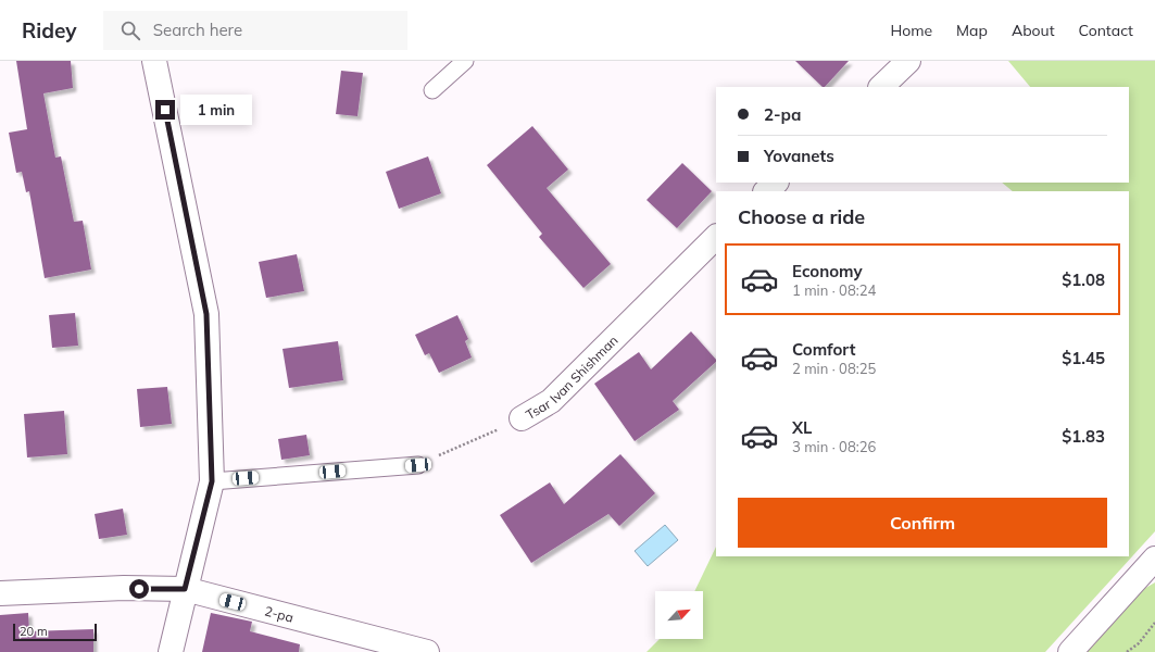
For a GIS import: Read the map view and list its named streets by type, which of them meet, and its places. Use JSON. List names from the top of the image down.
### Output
{
  "streets": {
    "street": ["Tsar Ivan Shishman", "2-ра"]
  },
  "scale_bar": "20 m",
  "north": "top right",
  "page": {
    "header": "Ridey",
    "search": "Search here",
    "nav": [
      "Home",
      "Map",
      "About",
      "Contact"
    ],
    "banner": ["2-ра", "Yovanets"],
    "bubble": "1 min",
    "heading": "Choose a ride",
    "list": [
      {
        "name": "Economy",
        "note": "1 min · 08:24",
        "value": "$1.08"
      },
      {
        "name": "Comfort",
        "note": "2 min · 08:25",
        "value": "$1.45"
      },
      {
        "name": "XL",
        "note": "3 min · 08:26",
        "value": "$1.83"
      }
    ],
    "buttons": "Confirm",
    "scale": "20 m"
  }
}
